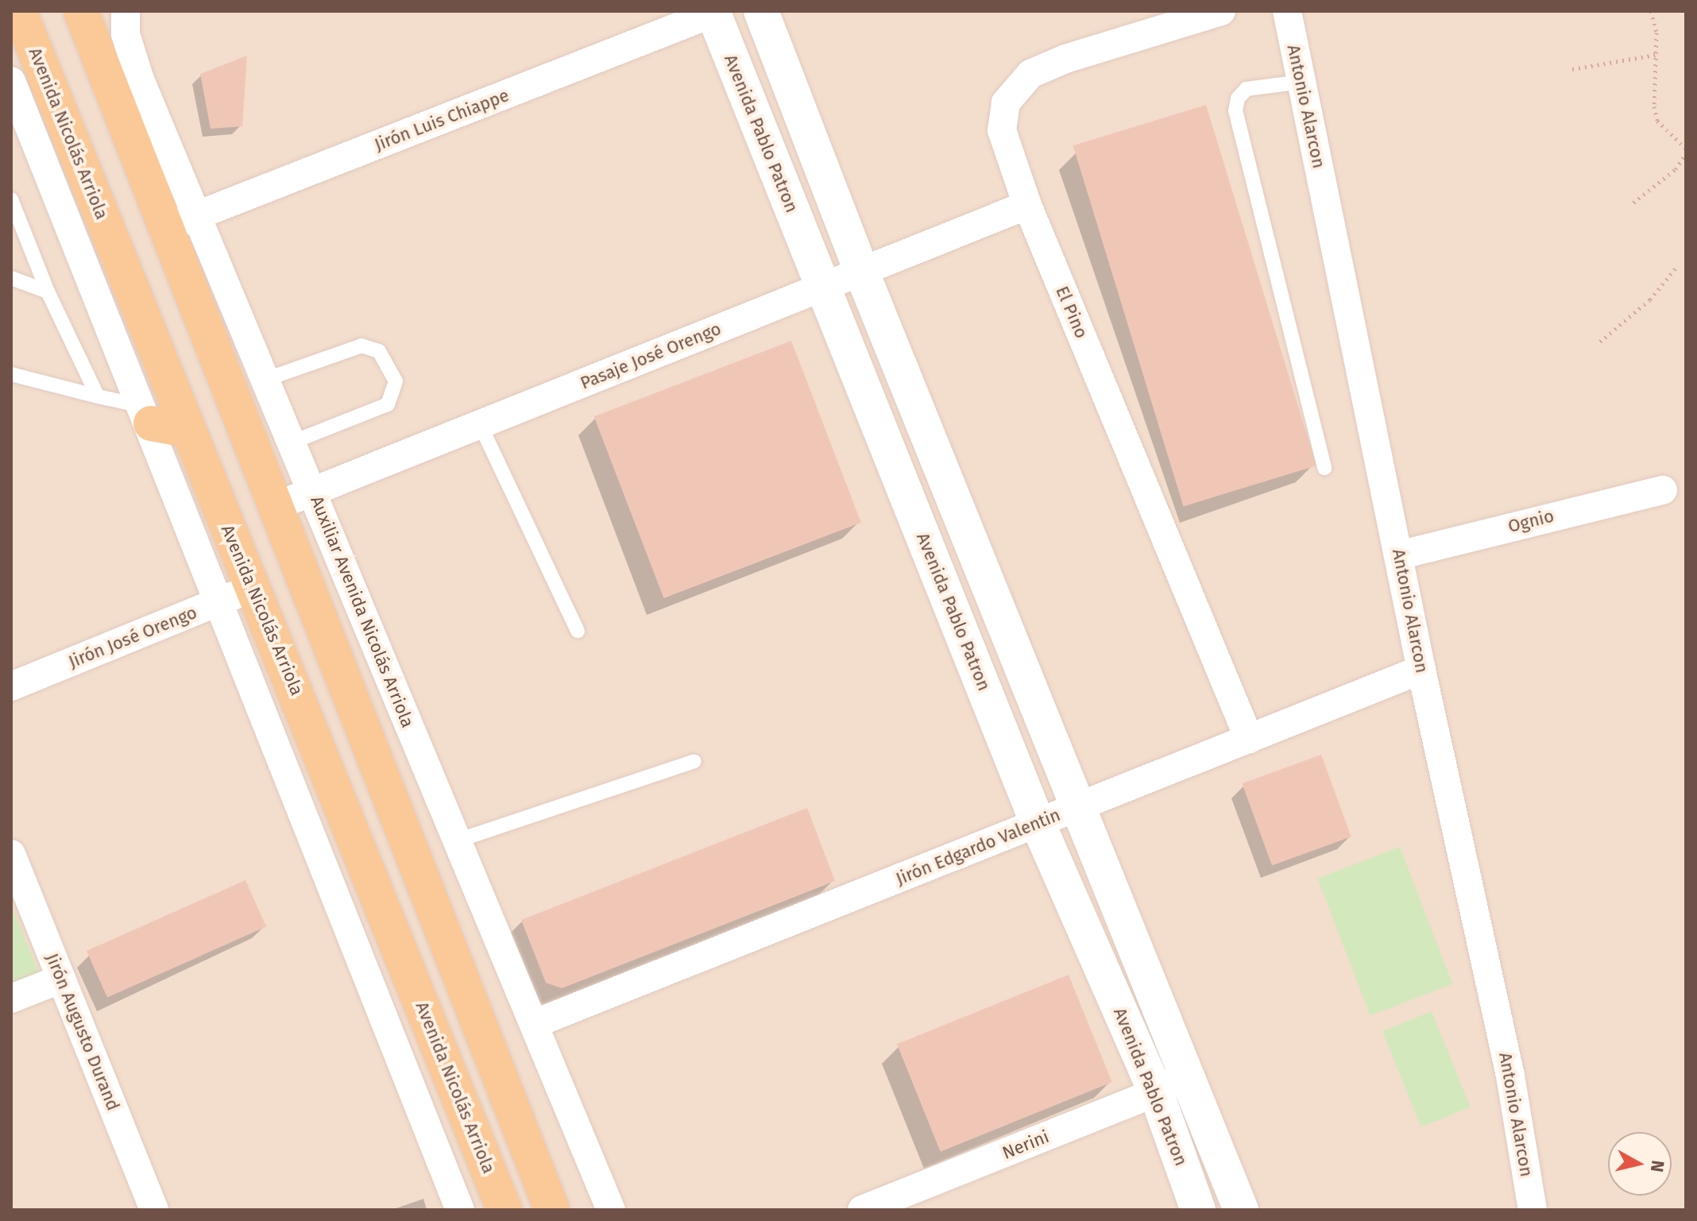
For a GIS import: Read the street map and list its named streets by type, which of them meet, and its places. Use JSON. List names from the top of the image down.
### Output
{
  "streets": {
    "main road": ["Avenida Nicolás Arriola"],
    "street": [
      "Antonio Alarcon",
      "Jirón Luis Chiappe",
      "Avenida Pablo Patron",
      "El Pino",
      "Pasaje José Orengo",
      "Ognio",
      "Auxiliar Avenida Nicolás Arriola",
      "Jirón José Orengo",
      "Jirón Edgardo Valentin",
      "Jirón Augusto Durand",
      "Nerini"
    ]
  },
  "crossings": [
    ["Antonio Alarcon", "Ognio"],
    ["Antonio Alarcon", "Jirón Edgardo Valentin"],
    ["Jirón Luis Chiappe", "Avenida Pablo Patron"],
    ["Jirón Luis Chiappe", "Auxiliar Avenida Nicolás Arriola"],
    ["Avenida Nicolás Arriola", "Jirón José Orengo"],
    ["Avenida Pablo Patron", "Pasaje José Orengo"],
    ["Avenida Pablo Patron", "Jirón Edgardo Valentin"],
    ["Avenida Pablo Patron", "Nerini"],
    ["El Pino", "Pasaje José Orengo"],
    ["El Pino", "Jirón Edgardo Valentin"],
    ["Pasaje José Orengo", "Auxiliar Avenida Nicolás Arriola"],
    ["Auxiliar Avenida Nicolás Arriola", "Jirón Edgardo Valentin"]
  ],
  "north": "right"
}
